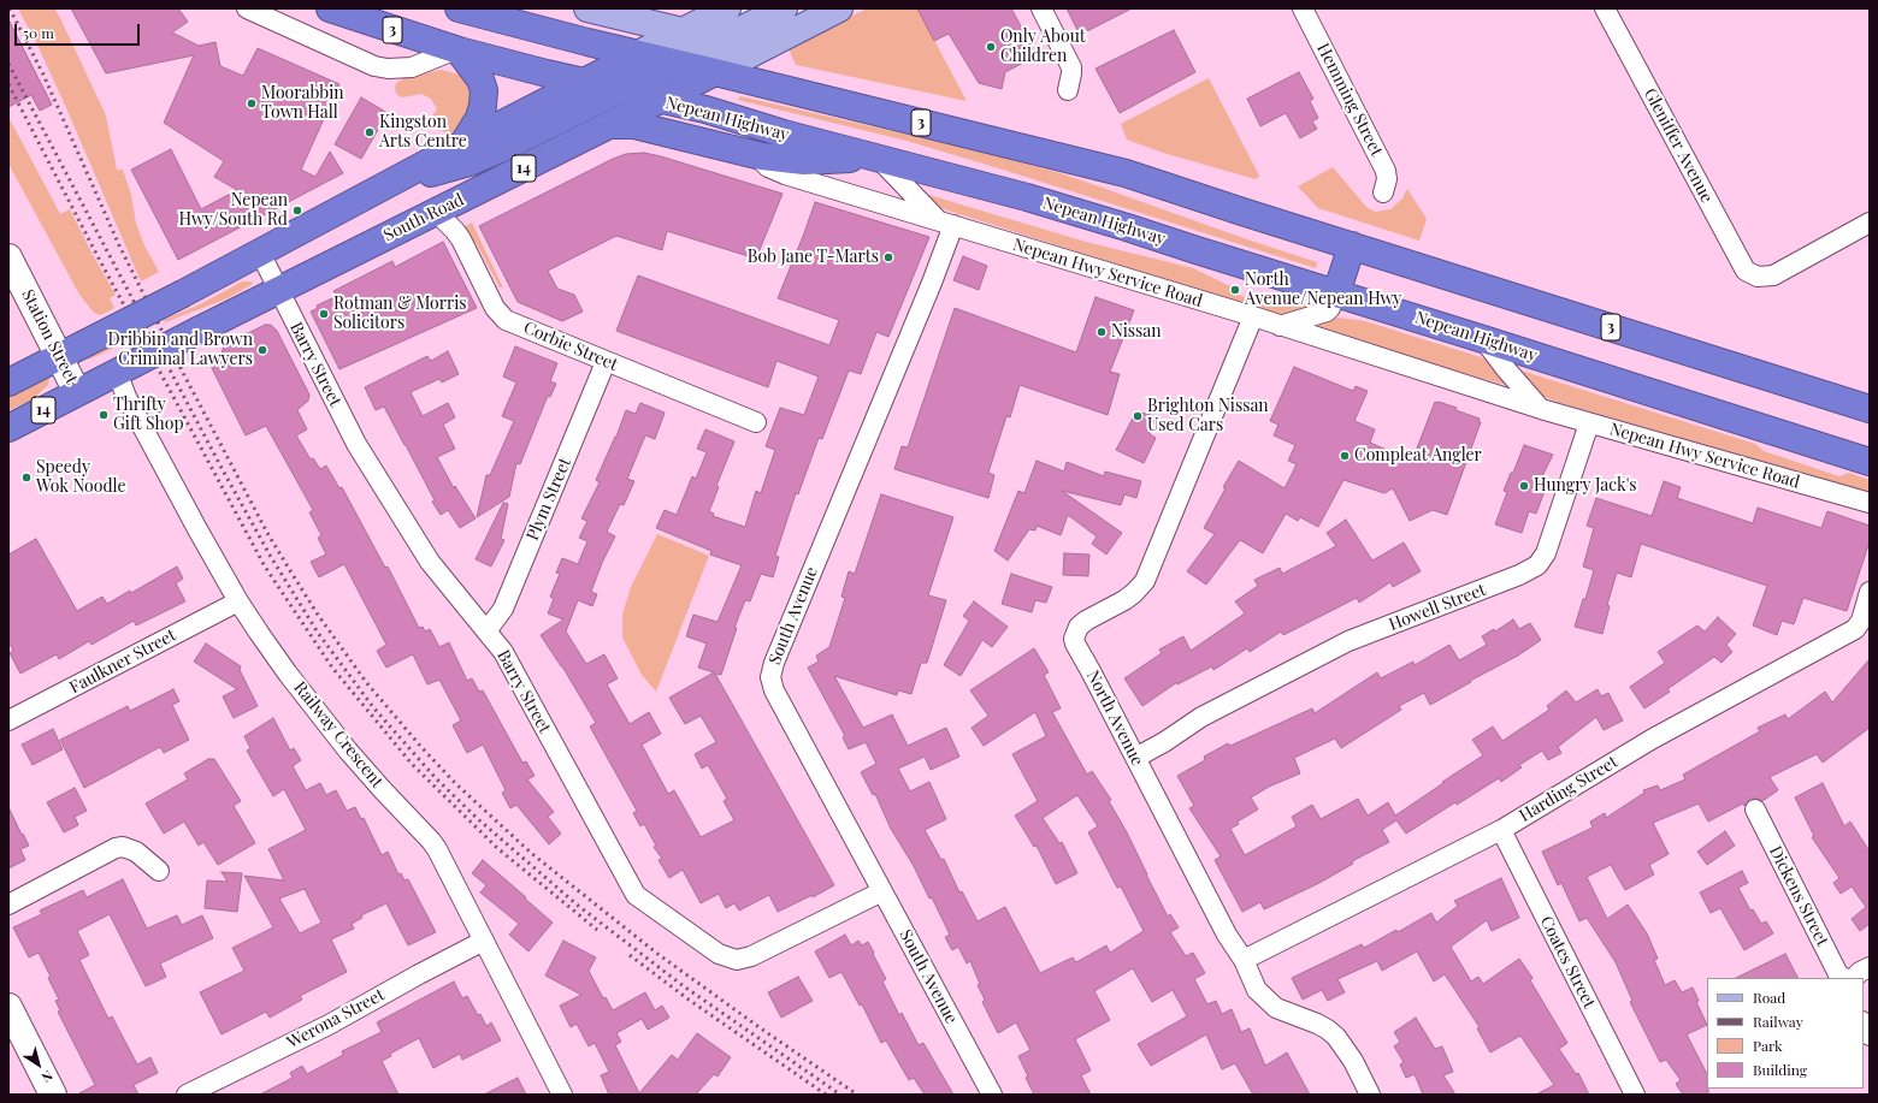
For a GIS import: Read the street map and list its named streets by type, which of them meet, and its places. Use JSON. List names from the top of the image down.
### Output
{
  "streets": {
    "highway": [
      "3",
      "Nepean Highway",
      "14",
      "South Road"
    ],
    "main road": ["Station Street"],
    "street": [
      "Hemming Street",
      "Gleniffer Avenue",
      "Nepean Hwy Service Road",
      "Corbie Street",
      "Barry Street",
      "Plym Street",
      "Howell Street",
      "South Avenue",
      "Faulkner Street",
      "North Avenue",
      "Railway Crescent",
      "Harding Street",
      "Dickens Street",
      "Coates Street",
      "Werona Street"
    ]
  },
  "crossings": [
    ["3", "14"],
    ["3", "South Road"],
    ["Nepean Highway", "14"],
    ["Nepean Highway", "South Road"],
    ["Nepean Highway", "Nepean Hwy Service Road"],
    ["14", "Station Street"],
    ["14", "Barry Street"],
    ["South Road", "Station Street"],
    ["South Road", "Corbie Street"],
    ["South Road", "Barry Street"],
    ["South Road", "Railway Crescent"],
    ["Nepean Hwy Service Road", "Howell Street"],
    ["Nepean Hwy Service Road", "South Avenue"],
    ["Nepean Hwy Service Road", "North Avenue"],
    ["Corbie Street", "Plym Street"],
    ["Barry Street", "Plym Street"],
    ["Barry Street", "South Avenue"],
    ["Howell Street", "North Avenue"],
    ["Faulkner Street", "Railway Crescent"],
    ["North Avenue", "Harding Street"],
    ["Railway Crescent", "Werona Street"],
    ["Harding Street", "Coates Street"]
  ],
  "places": [
    "Only About Children",
    "Moorabbin Town Hall",
    "Kingston Arts Centre",
    "Nepean Hwy/South Rd",
    "Bob Jane T-Marts",
    "North Avenue/Nepean Hwy",
    "Rotman & Morris Solicitors",
    "Nissan",
    "Dribbin and Brown Criminal Lawyers",
    "Thrifty Gift Shop",
    "Brighton Nissan Used Cars",
    "Compleat Angler",
    "Speedy Wok Noodle",
    "Hungry Jack's"
  ],
  "legend": [
    "Road",
    "Railway",
    "Park",
    "Building"
  ],
  "scale_bar": "50 m",
  "north": "bottom right"
}
